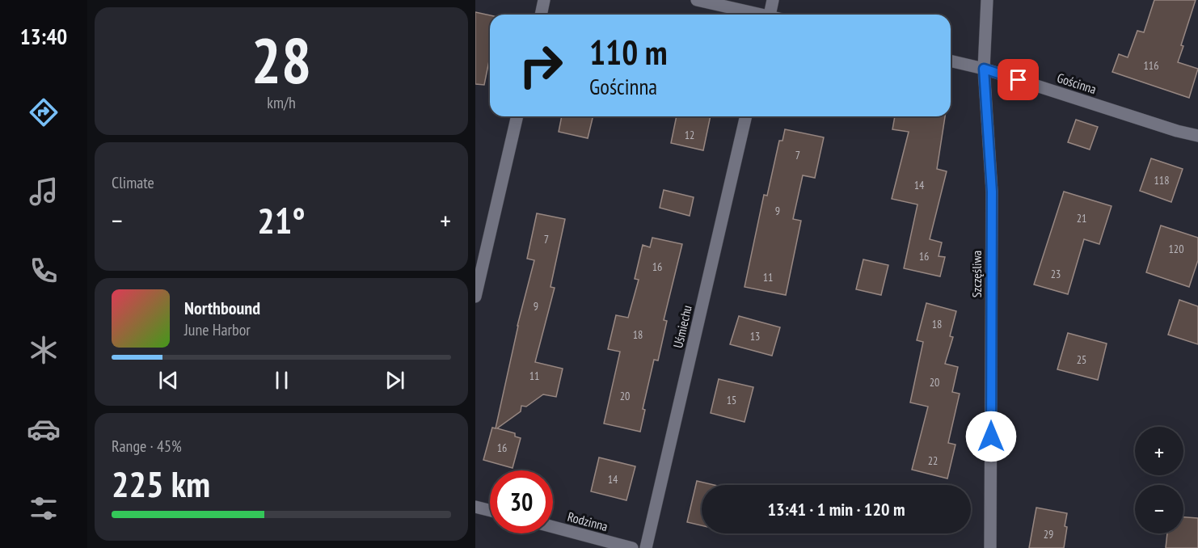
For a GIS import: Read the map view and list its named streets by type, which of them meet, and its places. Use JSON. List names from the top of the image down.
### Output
{
  "streets": {
    "street": [
      "Gościnna",
      "Szczęśliwa",
      "Uśmiechu",
      "Rodzinna"
    ]
  },
  "crossings": [
    ["Gościnna", "Szczęśliwa"]
  ],
  "house_numbers": [
    "116",
    "12",
    "7",
    "118",
    "14",
    "9",
    "21",
    "7",
    "120",
    "16",
    "16",
    "23",
    "11",
    "9",
    "18",
    "18",
    "13",
    "25",
    "11",
    "20",
    "20",
    "15",
    "16",
    "22",
    "14",
    "29"
  ],
  "page": {
    "tabs": "13:40",
    "tile": [
      ["28", "km/h"],
      "Climate",
      ["Range · 45%", "225 km"]
    ],
    "turn": ["110 m", "Gościnna"],
    "heat": ["−", "21°", "+"],
    "song": ["Northbound", "June Harbor"],
    "map_buttons": ["+", "−"],
    "limit": "30",
    "trip": "13:41 · 1 min · 120 m"
  }
}
